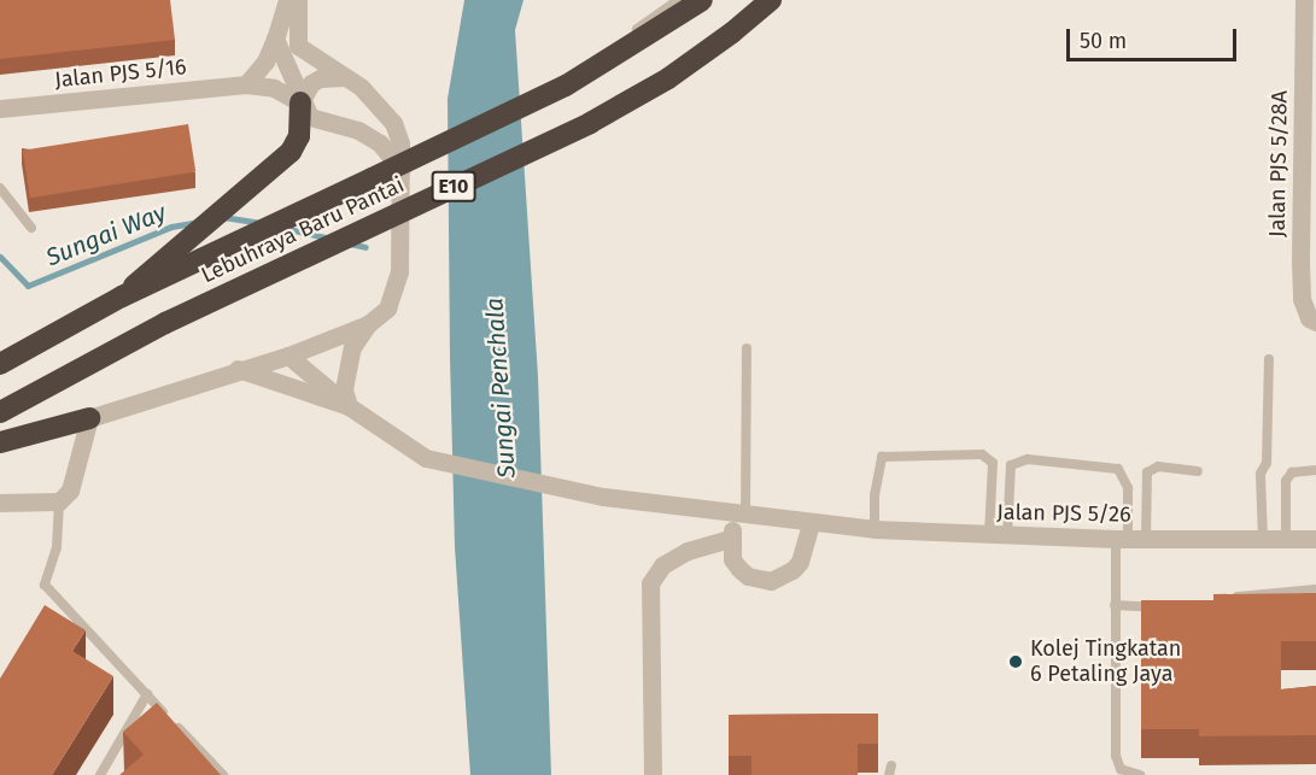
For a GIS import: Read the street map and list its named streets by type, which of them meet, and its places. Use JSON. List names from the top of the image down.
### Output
{
  "streets": {
    "highway": ["E10", "Lebuhraya Baru Pantai"],
    "street": ["Jalan PJS 5/16", "Jalan PJS 5/28A", "Jalan PJS 5/26"]
  },
  "water": ["Sungai Way", "Sungai Penchala"],
  "places": ["Kolej Tingkatan 6 Petaling Jaya"],
  "scale_bar": "50 m"
}
